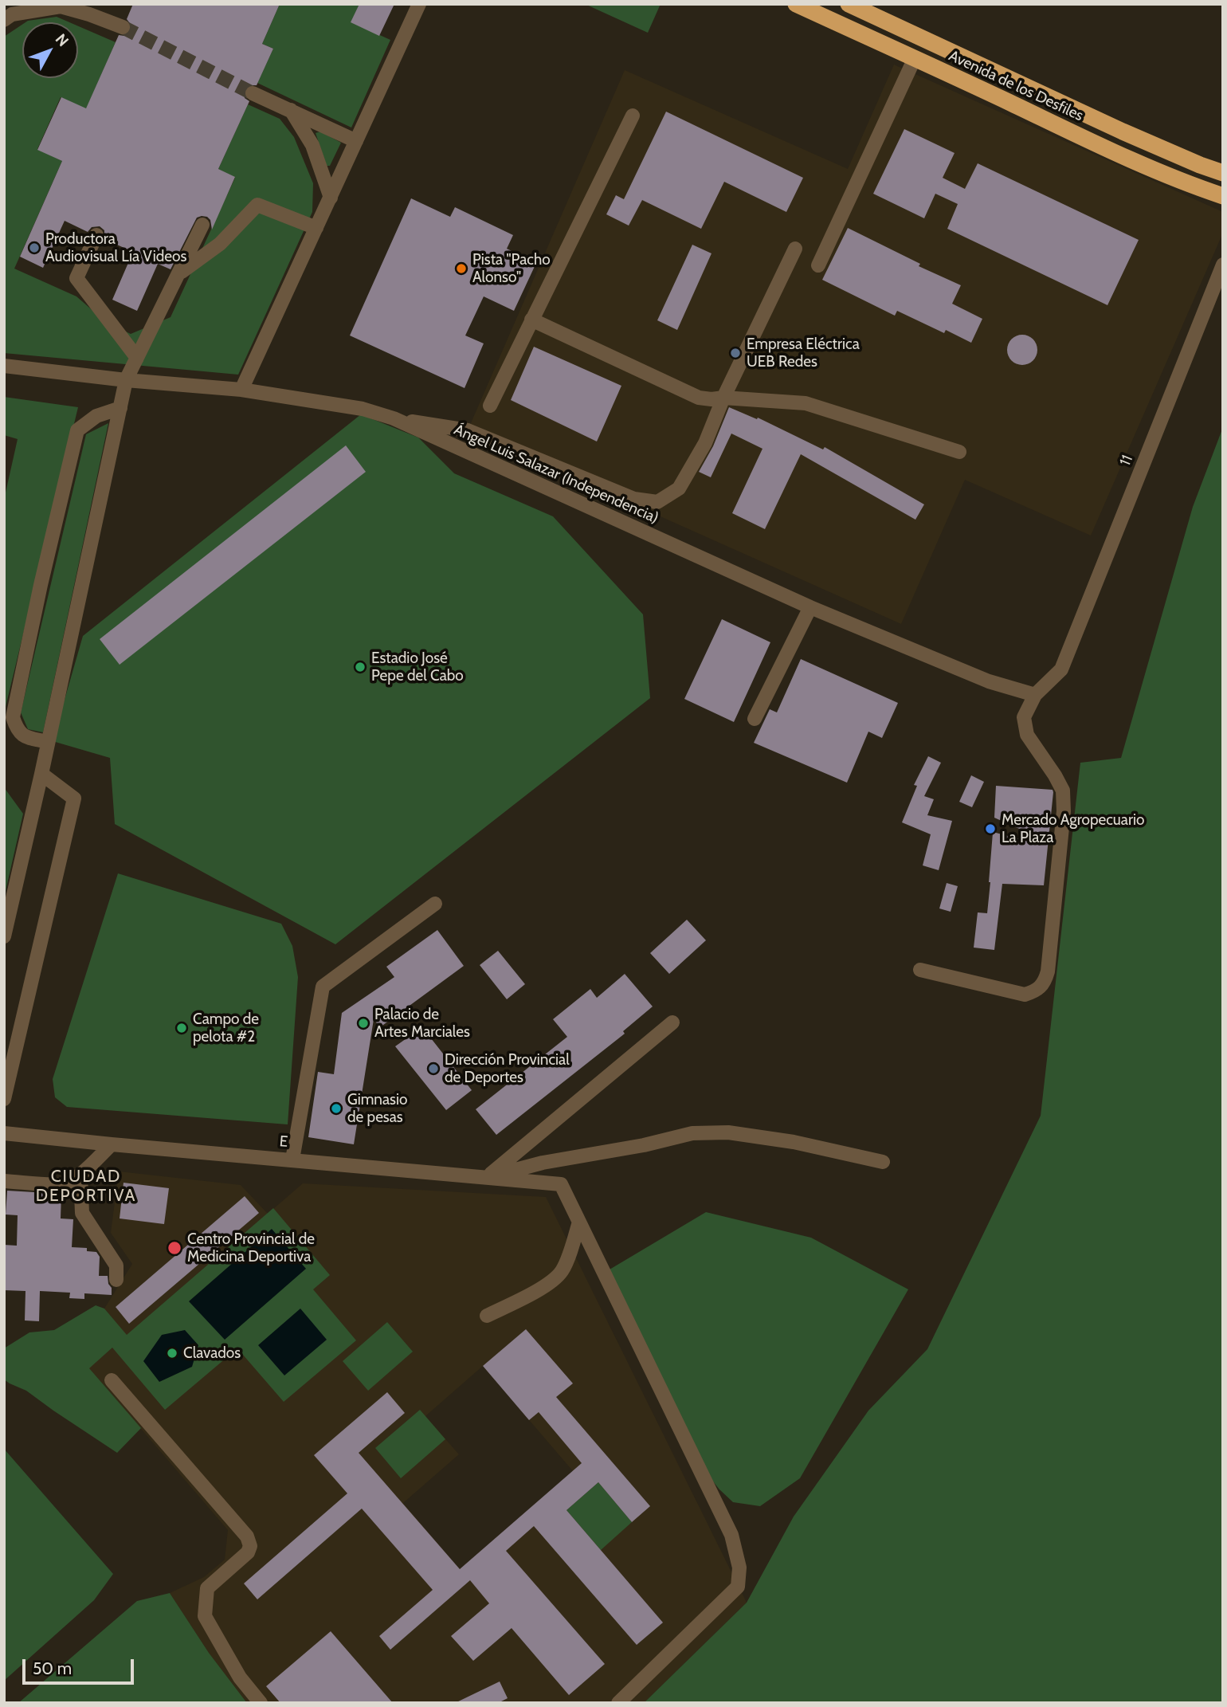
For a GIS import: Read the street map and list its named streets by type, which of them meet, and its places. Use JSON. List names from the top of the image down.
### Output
{
  "streets": {
    "highway": ["Avenida de los Desfiles"],
    "street": ["11", "Ángel Luis Salazar (Independencia)", "E"]
  },
  "crossings": [
    ["11", "Ángel Luis Salazar (Independencia)"]
  ],
  "districts": ["CIUDAD DEPORTIVA"],
  "places": [
    "Productora Audiovisual Lía Videos",
    "Pista \"Pacho Alonso\"",
    "Empresa Eléctrica UEB Redes",
    "Estadio José Pepe del Cabo",
    "Mercado Agropecuario La Plaza",
    "Palacio de Artes Marciales",
    "Campo de pelota #2",
    "Dirección Provincial de Deportes",
    "Gimnasio de pesas",
    "Centro Provincial de Medicina Deportiva",
    "Clavados"
  ],
  "scale_bar": "50 m",
  "north": "top right"
}
